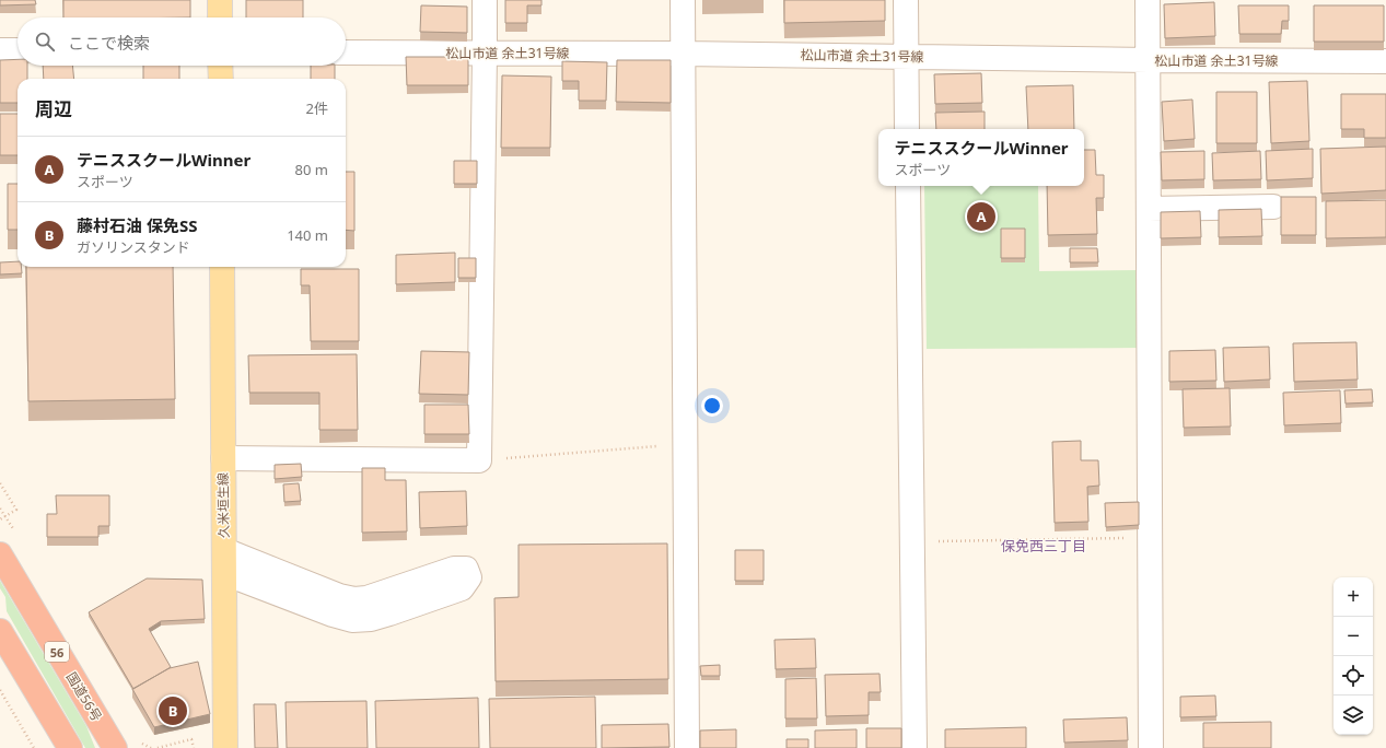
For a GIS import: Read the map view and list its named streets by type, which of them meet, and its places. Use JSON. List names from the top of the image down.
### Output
{
  "streets": {
    "highway": ["56", "国道56号"],
    "main road": ["久米垣生線"],
    "street": ["松山市道 余土31号線"]
  },
  "districts": ["保免西三丁目"],
  "page": {
    "search": "ここで検索",
    "heading": ["周辺", "2件"],
    "popup": ["テニススクールWinner", "スポーツ"],
    "list": [
      {
        "mark": "A",
        "name": "テニススクールWinner",
        "note": "スポーツ",
        "value": "80 m"
      },
      {
        "mark": "B",
        "name": "藤村石油 保免SS",
        "note": "ガソリンスタンド",
        "value": "140 m"
      }
    ],
    "pins": ["A", "B"],
    "map_buttons": ["+", "−"]
  }
}
